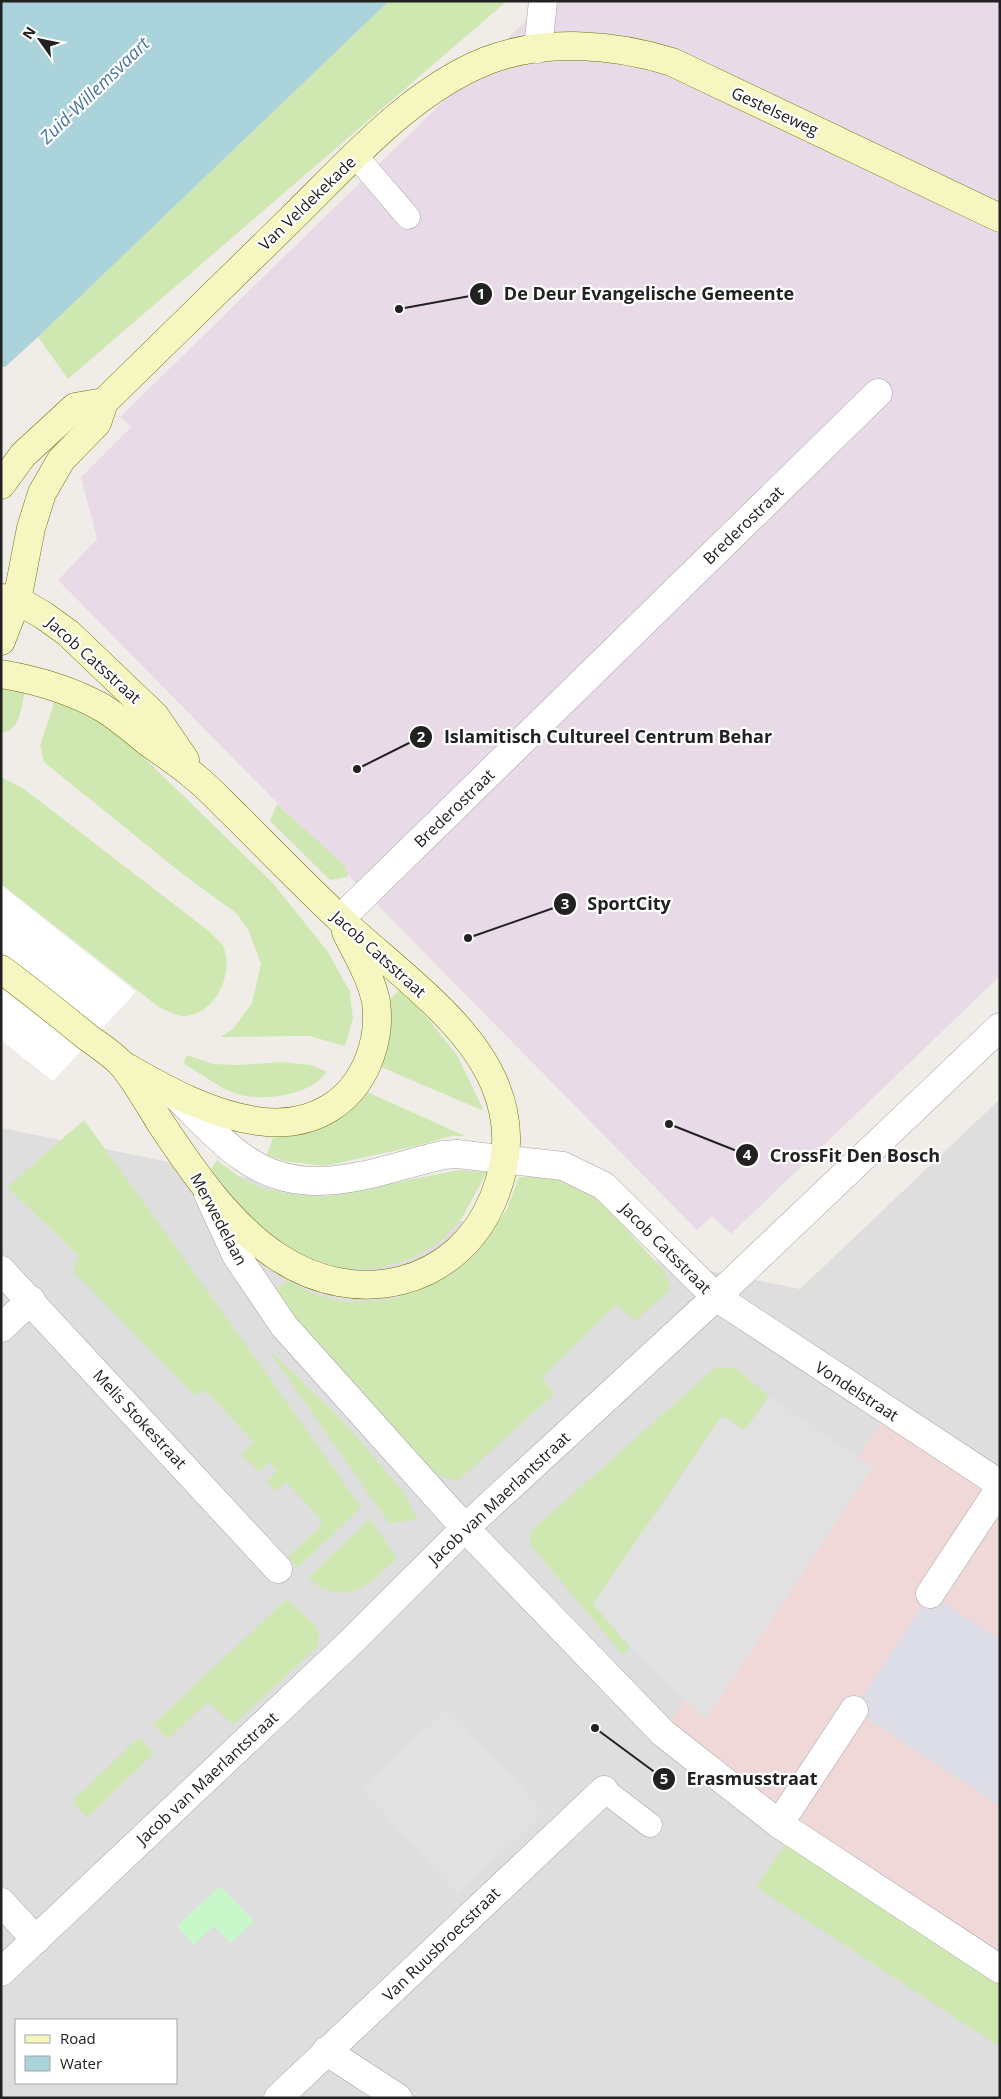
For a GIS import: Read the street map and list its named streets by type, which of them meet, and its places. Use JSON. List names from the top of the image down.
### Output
{
  "streets": {
    "main road": [
      "Gestelseweg",
      "Van Veldekekade",
      "Jacob Catsstraat",
      "Merwedelaan"
    ],
    "street": [
      "Brederostraat",
      "Vondelstraat",
      "Melis Stokestraat",
      "Jacob van Maerlantstraat",
      "Van Ruusbroecstraat"
    ]
  },
  "crossings": [
    ["Gestelseweg", "Van Veldekekade"],
    ["Van Veldekekade", "Jacob Catsstraat"],
    ["Brederostraat", "Jacob Catsstraat"],
    ["Jacob Catsstraat", "Merwedelaan"],
    ["Jacob Catsstraat", "Vondelstraat"],
    ["Jacob Catsstraat", "Jacob van Maerlantstraat"],
    ["Merwedelaan", "Jacob van Maerlantstraat"],
    ["Vondelstraat", "Jacob van Maerlantstraat"]
  ],
  "water": ["Zuid-Willemsvaart"],
  "places": [
    "De Deur Evangelische Gemeente",
    "Islamitisch Cultureel Centrum Behar",
    "SportCity",
    "CrossFit Den Bosch",
    "Erasmusstraat"
  ],
  "legend": ["Road", "Water"],
  "north": "top left"
}
